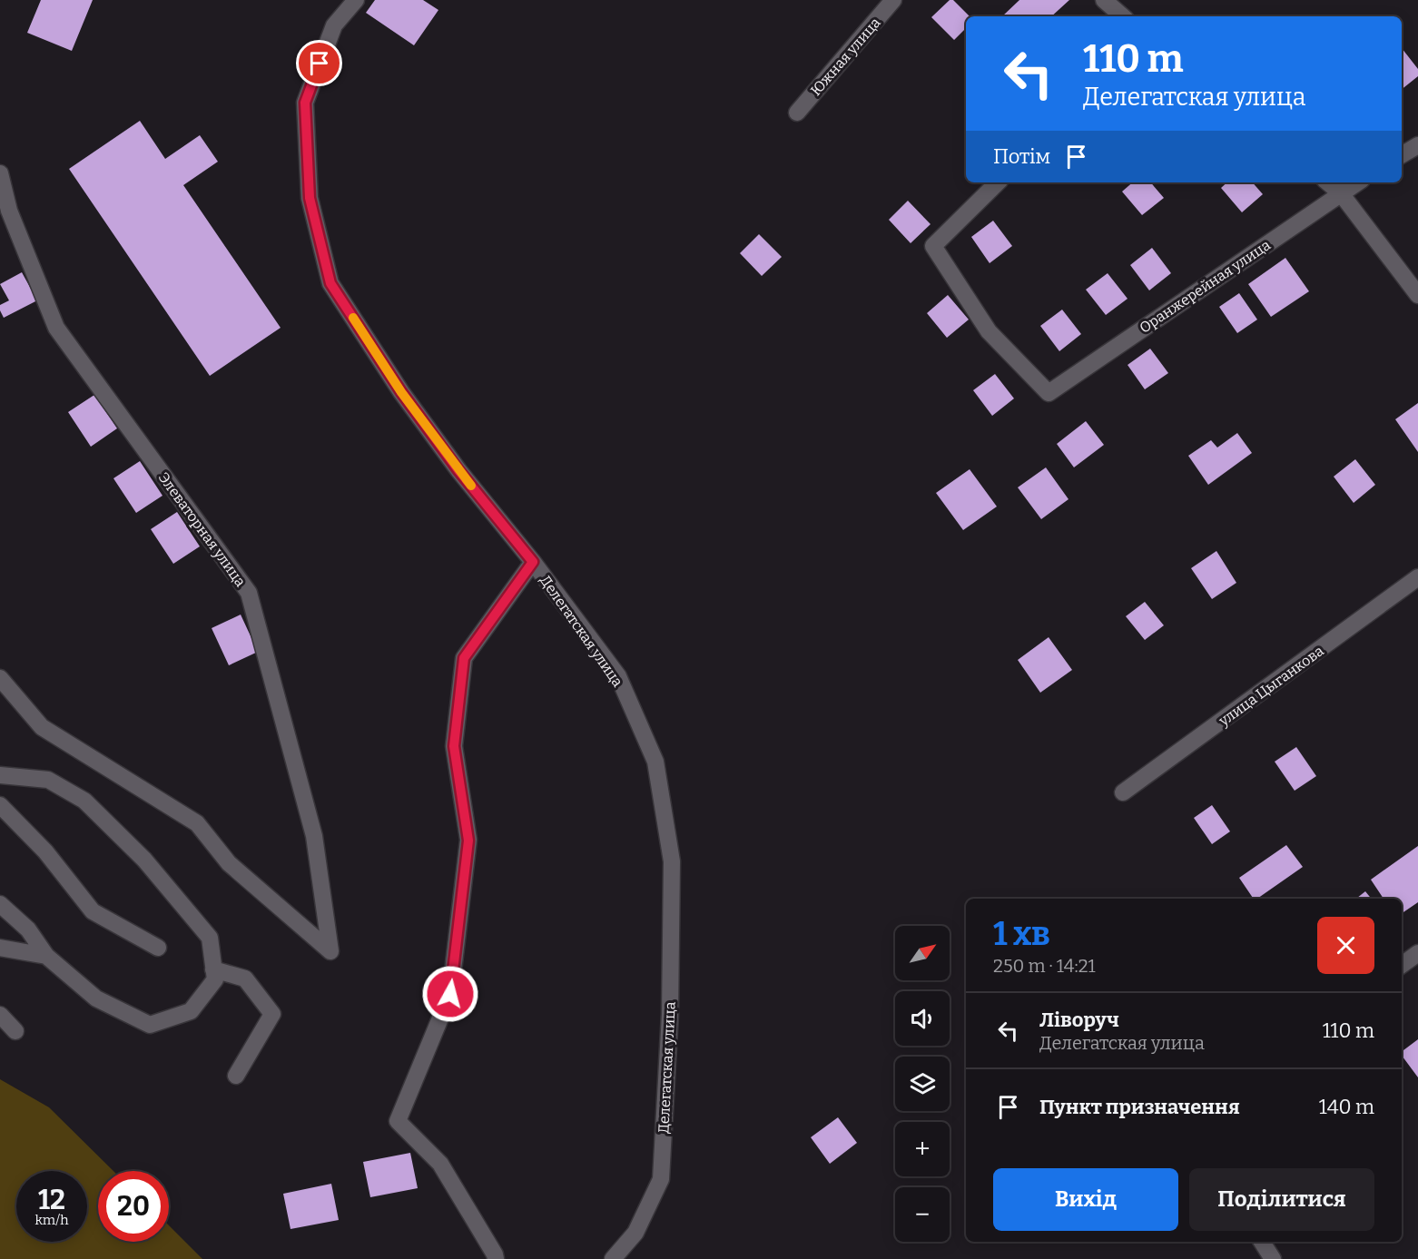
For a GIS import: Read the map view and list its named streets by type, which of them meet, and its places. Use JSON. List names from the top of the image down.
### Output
{
  "streets": {
    "street": [
      "Южная улица",
      "Оранжерейная улица",
      "Элеваторная улица",
      "Делегатская улица",
      "улица Цыганкова"
    ]
  },
  "north": "top right",
  "page": {
    "turn": ["110 m", "Делегатская улица"],
    "then": "Потім",
    "heading": ["1 хв", "250 m · 14:21"],
    "map_buttons": ["+", "−"],
    "list": [
      {
        "name": "Ліворуч",
        "note": "Делегатская улица",
        "value": "110 m"
      },
      {
        "name": "Пункт призначення",
        "value": "140 m"
      }
    ],
    "buttons": ["Вихід", "Поділитися"],
    "speed": "12 km/h",
    "limit": "20"
  }
}
